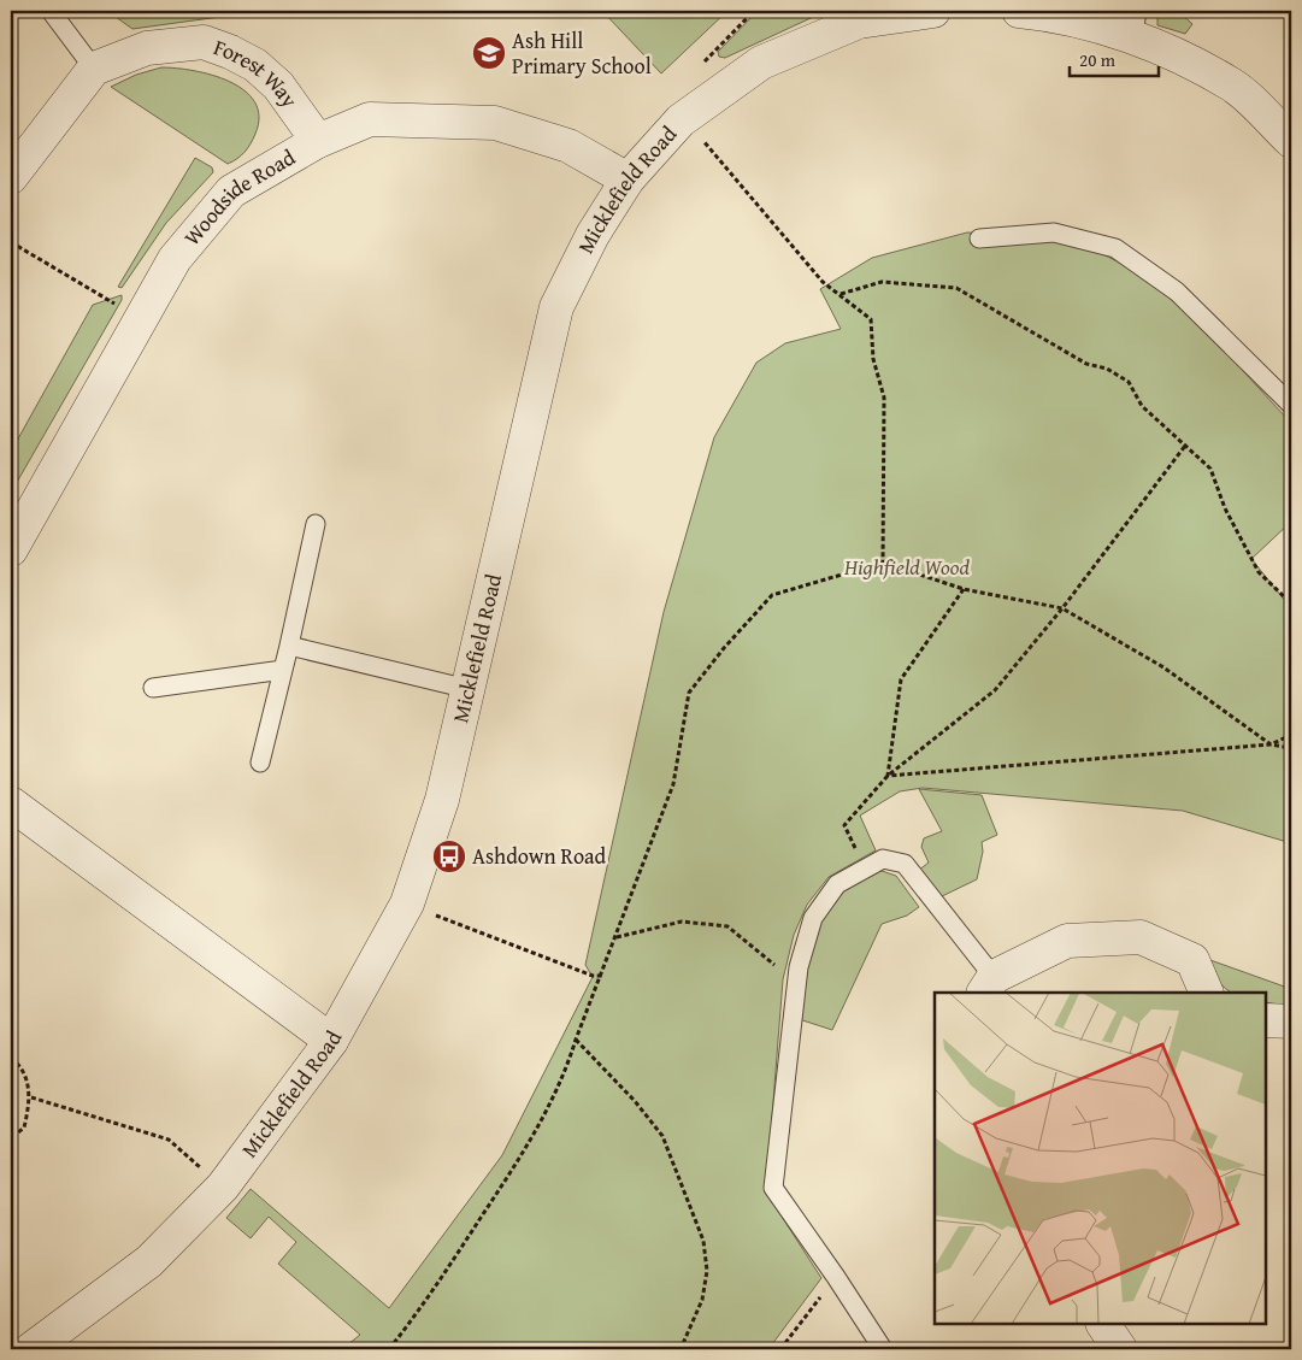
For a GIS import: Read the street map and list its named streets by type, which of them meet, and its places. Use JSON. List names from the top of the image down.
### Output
{
  "streets": {
    "street": ["Forest Way", "Micklefield Road", "Woodside Road"]
  },
  "crossings": [
    ["Forest Way", "Woodside Road"],
    ["Micklefield Road", "Woodside Road"]
  ],
  "parks": ["Highfield Wood"],
  "places": {
    "school or university": ["Ash Hill Primary School"],
    "bus stop": ["Ashdown Road"]
  },
  "scale_bar": "20 m"
}
